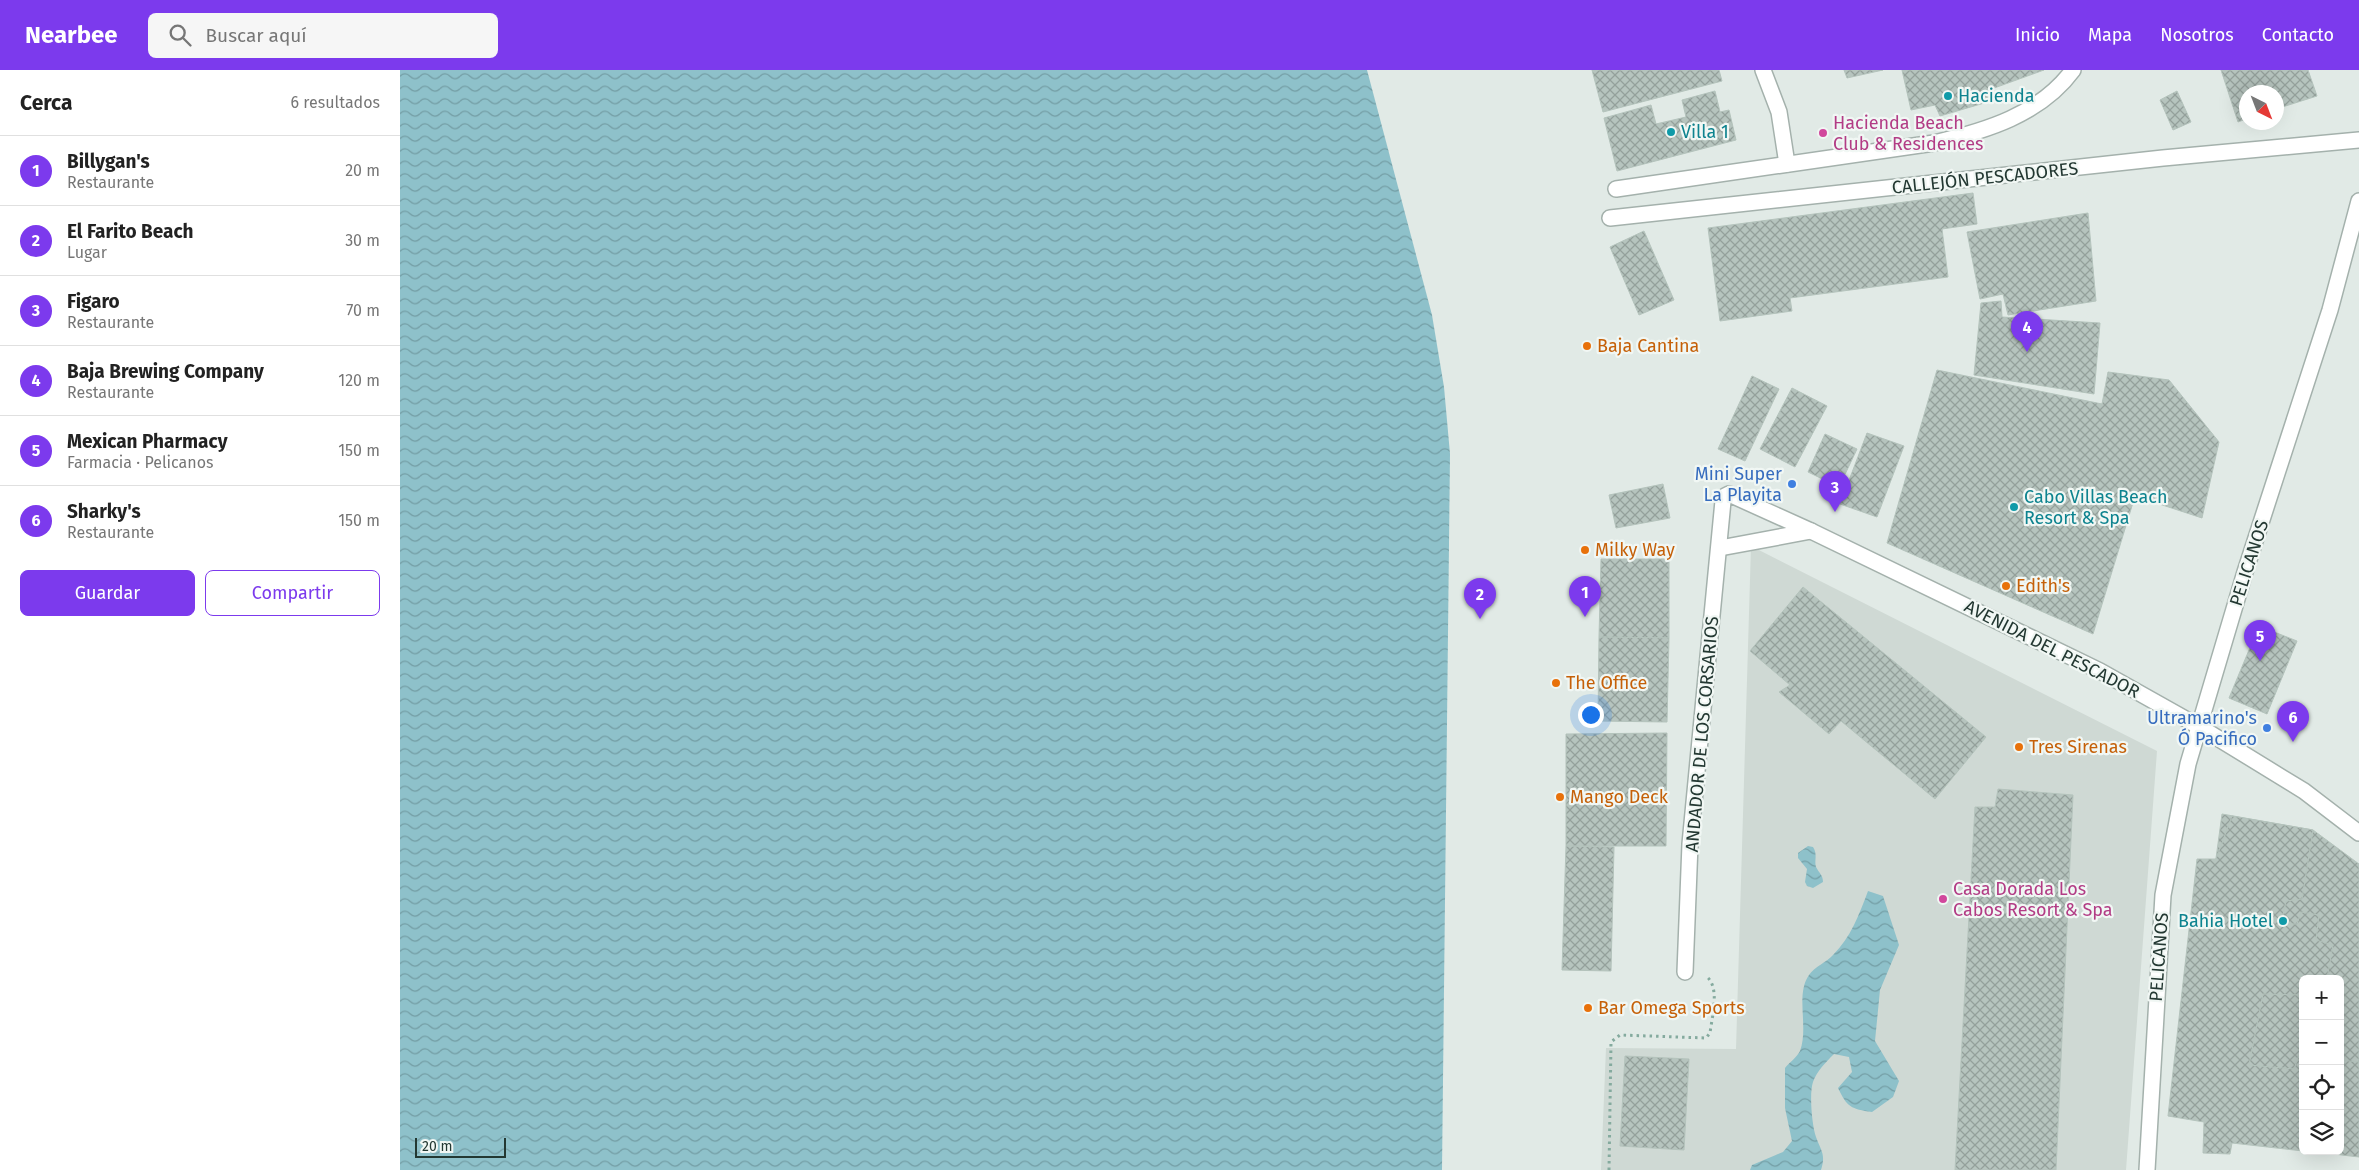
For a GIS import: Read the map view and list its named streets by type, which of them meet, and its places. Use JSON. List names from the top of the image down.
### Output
{
  "streets": {
    "street": [
      "CALLEJÓN PESCADORES",
      "PELICANOS",
      "AVENIDA DEL PESCADOR",
      "ANDADOR DE LOS CORSARIOS"
    ]
  },
  "crossings": [
    ["PELICANOS", "AVENIDA DEL PESCADOR"],
    ["AVENIDA DEL PESCADOR", "ANDADOR DE LOS CORSARIOS"]
  ],
  "places": [
    "Hacienda",
    "Villa 1",
    "Hacienda Beach Club & Residences",
    "Baja Cantina",
    "Mini Super La Playita",
    "Cabo Villas Beach Resort & Spa",
    "Milky Way",
    "Edith's",
    "The Office",
    "Ultramarino's Ó Pacifico",
    "Tres Sirenas",
    "Mango Deck",
    "Casa Dorada Los Cabos Resort & Spa",
    "Bahia Hotel",
    "Bar Omega Sports"
  ],
  "scale_bar": "20 m",
  "north": "bottom right",
  "page": {
    "header": "Nearbee",
    "search": "Buscar aquí",
    "nav": [
      "Inicio",
      "Mapa",
      "Nosotros",
      "Contacto"
    ],
    "heading": ["Cerca", "6 resultados"],
    "list": [
      {
        "mark": "1",
        "name": "Billygan's",
        "note": "Restaurante",
        "value": "20 m"
      },
      {
        "mark": "2",
        "name": "El Farito Beach",
        "note": "Lugar",
        "value": "30 m"
      },
      {
        "mark": "3",
        "name": "Figaro",
        "note": "Restaurante",
        "value": "70 m"
      },
      {
        "mark": "4",
        "name": "Baja Brewing Company",
        "note": "Restaurante",
        "value": "120 m"
      },
      {
        "mark": "5",
        "name": "Mexican Pharmacy",
        "note": "Farmacia · Pelicanos",
        "value": "150 m"
      },
      {
        "mark": "6",
        "name": "Sharky's",
        "note": "Restaurante",
        "value": "150 m"
      }
    ],
    "pins": [
      "4",
      "3",
      "1",
      "2",
      "5",
      "6"
    ],
    "buttons": ["Guardar", "Compartir"],
    "map_buttons": ["+", "−"],
    "scale": "20 m"
  }
}
